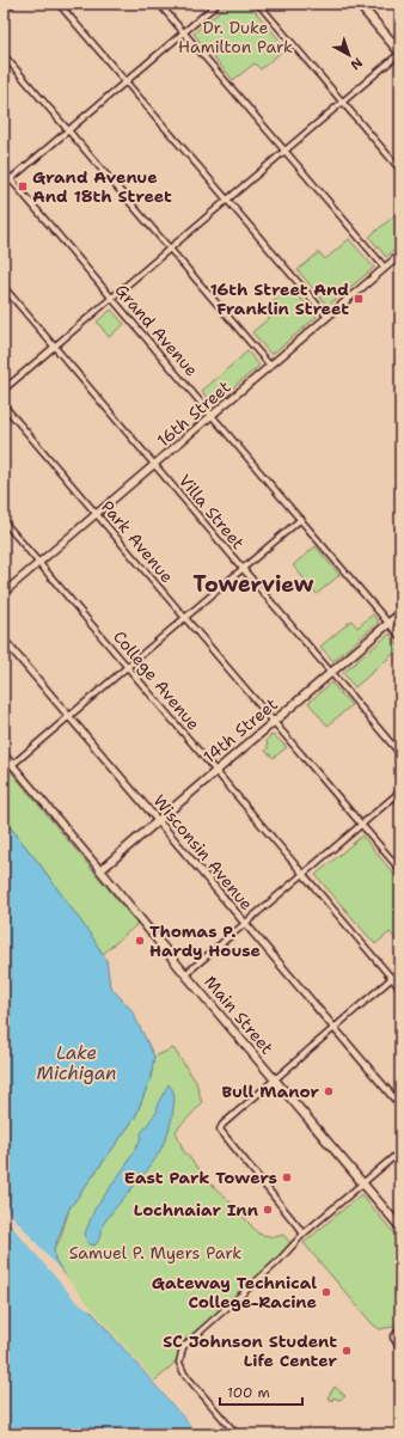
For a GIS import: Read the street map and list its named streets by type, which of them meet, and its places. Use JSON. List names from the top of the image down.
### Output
{
  "streets": {
    "main road": ["14th Street", "Main Street"],
    "street": [
      "Grand Avenue",
      "16th Street",
      "Villa Street",
      "Park Avenue",
      "College Avenue",
      "Wisconsin Avenue"
    ]
  },
  "crossings": [
    ["Grand Avenue", "16th Street"],
    ["Grand Avenue", "14th Street"],
    ["16th Street", "Villa Street"],
    ["16th Street", "Park Avenue"],
    ["16th Street", "College Avenue"],
    ["Villa Street", "14th Street"],
    ["Park Avenue", "14th Street"],
    ["College Avenue", "14th Street"],
    ["14th Street", "Wisconsin Avenue"],
    ["14th Street", "Main Street"]
  ],
  "districts": ["Towerview"],
  "water": ["Lake Michigan"],
  "parks": ["Dr. Duke Hamilton Park", "Samuel P. Myers Park"],
  "places": {
    "transit": ["Grand Avenue And 18th Street", "16th Street And Franklin Street"],
    "other": [
      "Thomas P. Hardy House",
      "Bull Manor",
      "East Park Towers",
      "Lochnaiar Inn",
      "Gateway Technical College-Racine",
      "SC Johnson Student Life Center"
    ]
  },
  "scale_bar": "100 m",
  "north": "bottom right"
}
